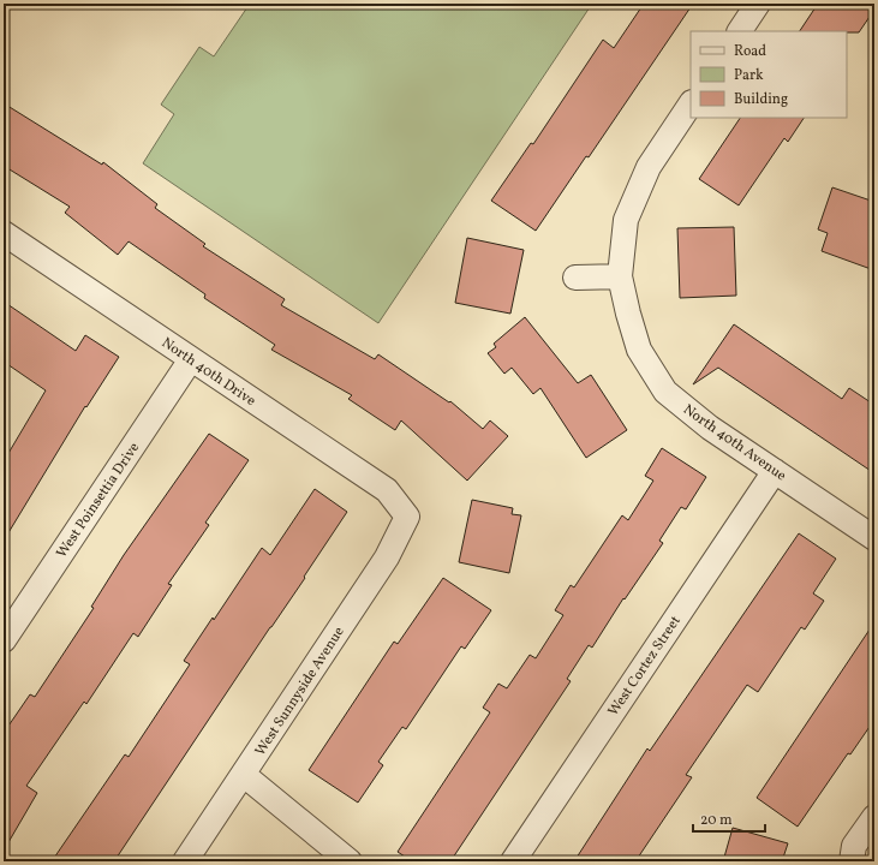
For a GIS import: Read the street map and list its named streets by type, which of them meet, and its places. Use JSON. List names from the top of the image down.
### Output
{
  "streets": {
    "street": [
      "North 40th Drive",
      "North 40th Avenue",
      "West Poinsettia Drive",
      "West Cortez Street",
      "West Sunnyside Avenue"
    ]
  },
  "crossings": [
    ["North 40th Drive", "West Poinsettia Drive"],
    ["North 40th Drive", "West Sunnyside Avenue"],
    ["North 40th Avenue", "West Cortez Street"]
  ],
  "legend": ["Road", "Park", "Building"],
  "scale_bar": "20 m"
}
